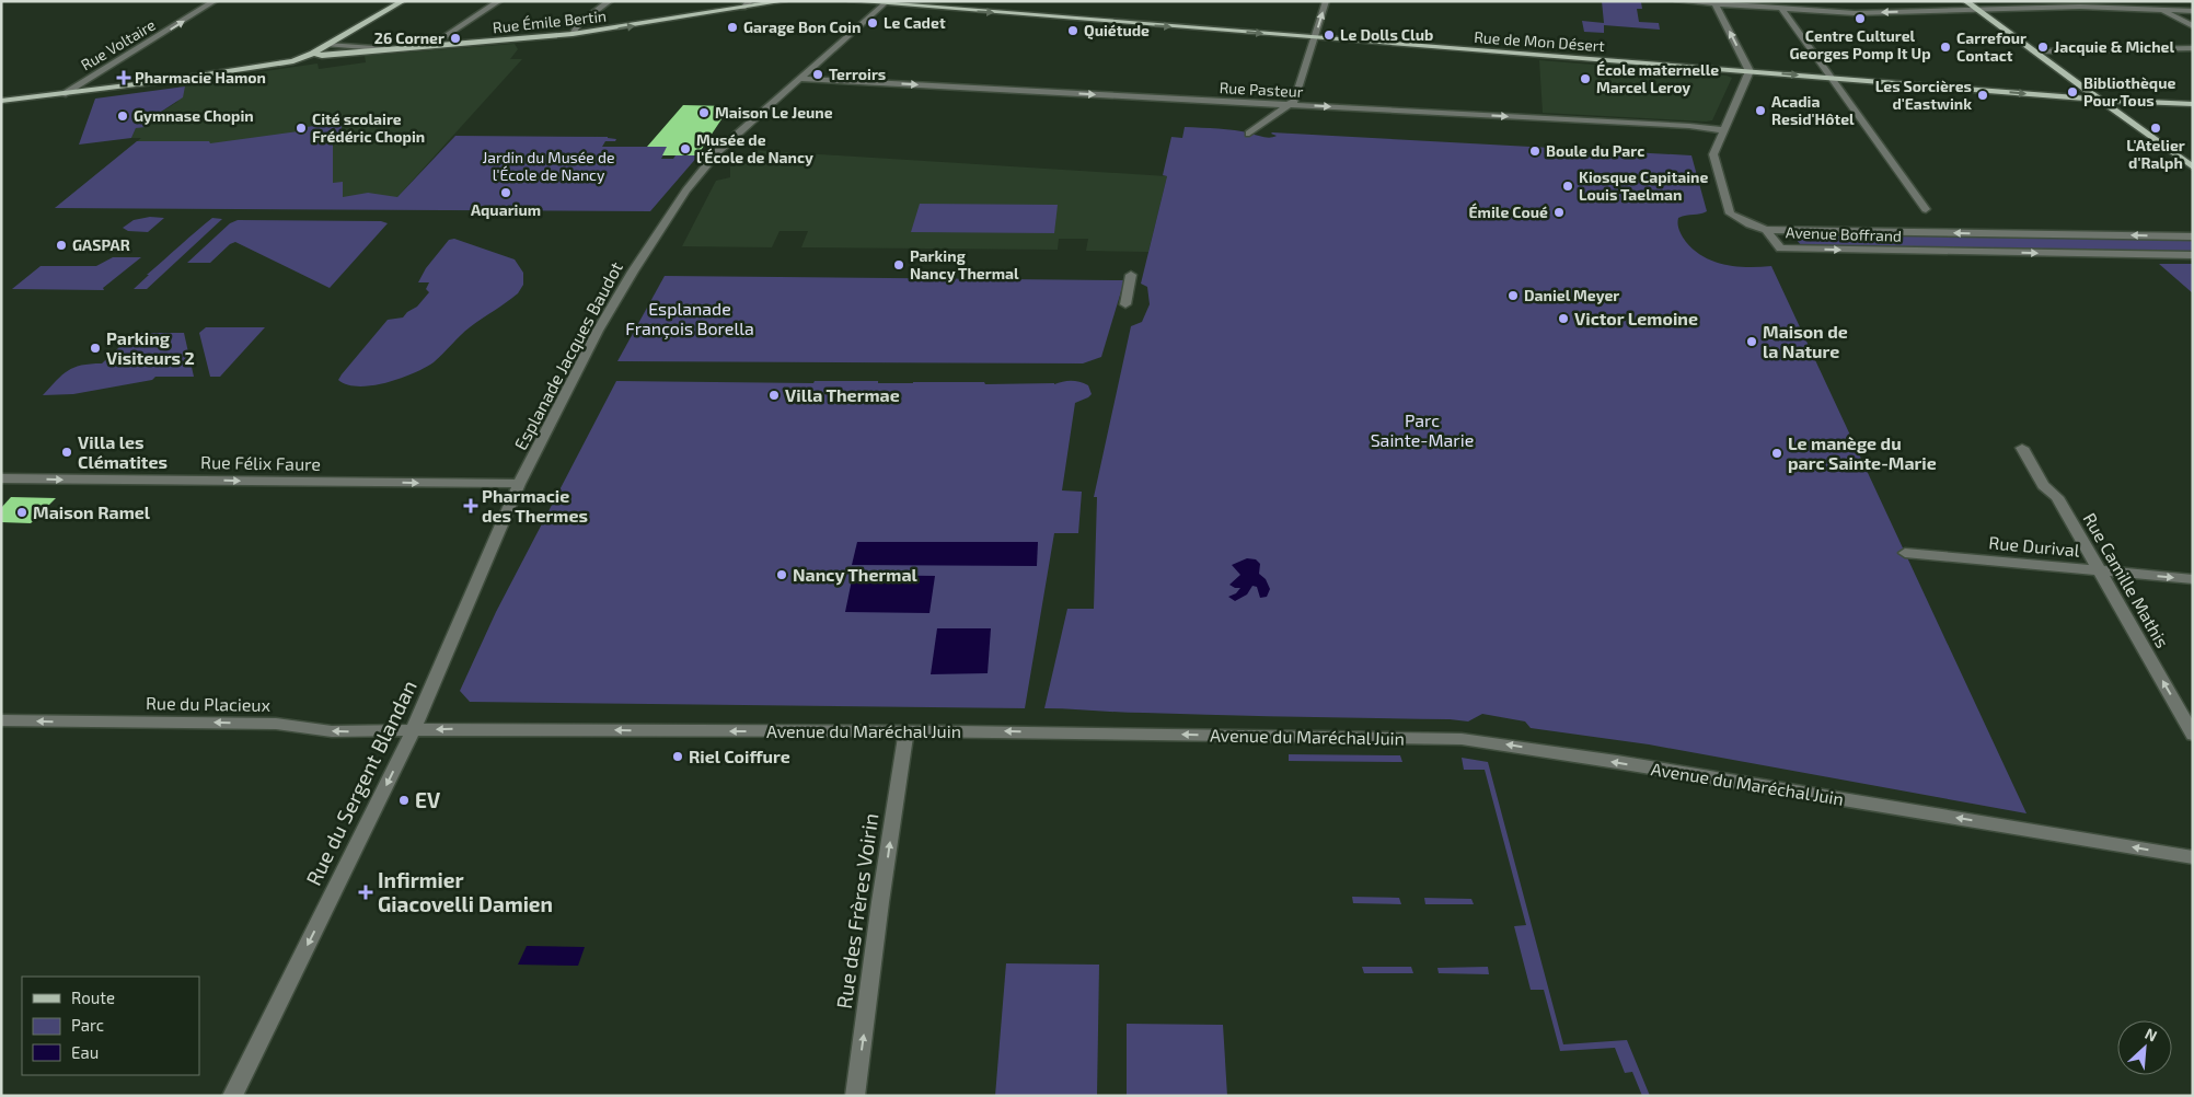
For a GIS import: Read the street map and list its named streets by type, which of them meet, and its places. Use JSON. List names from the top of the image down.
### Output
{
  "streets": {
    "main road": ["Rue Émile Bertin", "Rue de Mon Désert"],
    "street": [
      "Rue Voltaire",
      "Rue Pasteur",
      "Avenue Boffrand",
      "Esplanade Jacques Baudot",
      "Rue Félix Faure",
      "Rue Durival",
      "Rue Camille Mathis",
      "Rue du Placieux",
      "Avenue du Maréchal Juin",
      "Rue du Sergent Blandan",
      "Rue des Frères Voirin"
    ]
  },
  "crossings": [
    ["Rue Émile Bertin", "Rue Voltaire"],
    ["Rue Pasteur", "Esplanade Jacques Baudot"],
    ["Esplanade Jacques Baudot", "Rue Félix Faure"],
    ["Esplanade Jacques Baudot", "Rue du Sergent Blandan"],
    ["Rue Félix Faure", "Rue du Sergent Blandan"],
    ["Rue Durival", "Rue Camille Mathis"],
    ["Rue du Placieux", "Avenue du Maréchal Juin"],
    ["Rue du Placieux", "Rue du Sergent Blandan"],
    ["Avenue du Maréchal Juin", "Rue du Sergent Blandan"],
    ["Avenue du Maréchal Juin", "Rue des Frères Voirin"]
  ],
  "one_way": [
    "Rue de Mon Désert",
    "Rue Voltaire",
    "Rue Pasteur",
    "Rue Félix Faure",
    "Rue Camille Mathis",
    "Rue du Placieux",
    "Avenue du Maréchal Juin",
    "Rue du Sergent Blandan",
    "Rue des Frères Voirin"
  ],
  "parks": ["Jardin du Musée de l'École de Nancy", "Esplanade François Borella", "Parc Sainte-Marie"],
  "places": {
    "other": [
      "Centre Culturel Georges Pomp It Up",
      "Le Cadet",
      "Garage Bon Coin",
      "Quiétude",
      "Le Dolls Club",
      "26 Corner",
      "Carrefour Contact",
      "Jacquie & Michel",
      "Terroirs",
      "École maternelle Marcel Leroy",
      "Bibliothèque Pour Tous",
      "Les Sorcières d'Eastwink",
      "Acadia Resid'Hôtel",
      "Maison Le Jeune",
      "Gymnase Chopin",
      "Cité scolaire Frédéric Chopin",
      "L'Atelier d'Ralph",
      "Musée de l'École de Nancy",
      "Boule du Parc",
      "Kiosque Capitaine Louis Taelman",
      "Aquarium",
      "Émile Coué",
      "GASPAR",
      "Parking Nancy Thermal",
      "Daniel Meyer",
      "Victor Lemoine",
      "Maison de la Nature",
      "Parking Visiteurs 2",
      "Villa Thermae",
      "Villa les Clématites",
      "Le manège du parc Sainte-Marie",
      "Maison Ramel",
      "Nancy Thermal",
      "Riel Coiffure",
      "EV"
    ],
    "health": ["Pharmacie Hamon", "Pharmacie des Thermes", "Infirmier Giacovelli Damien"]
  },
  "legend": ["Route", "Parc", "Eau"],
  "north": "top right"
}
